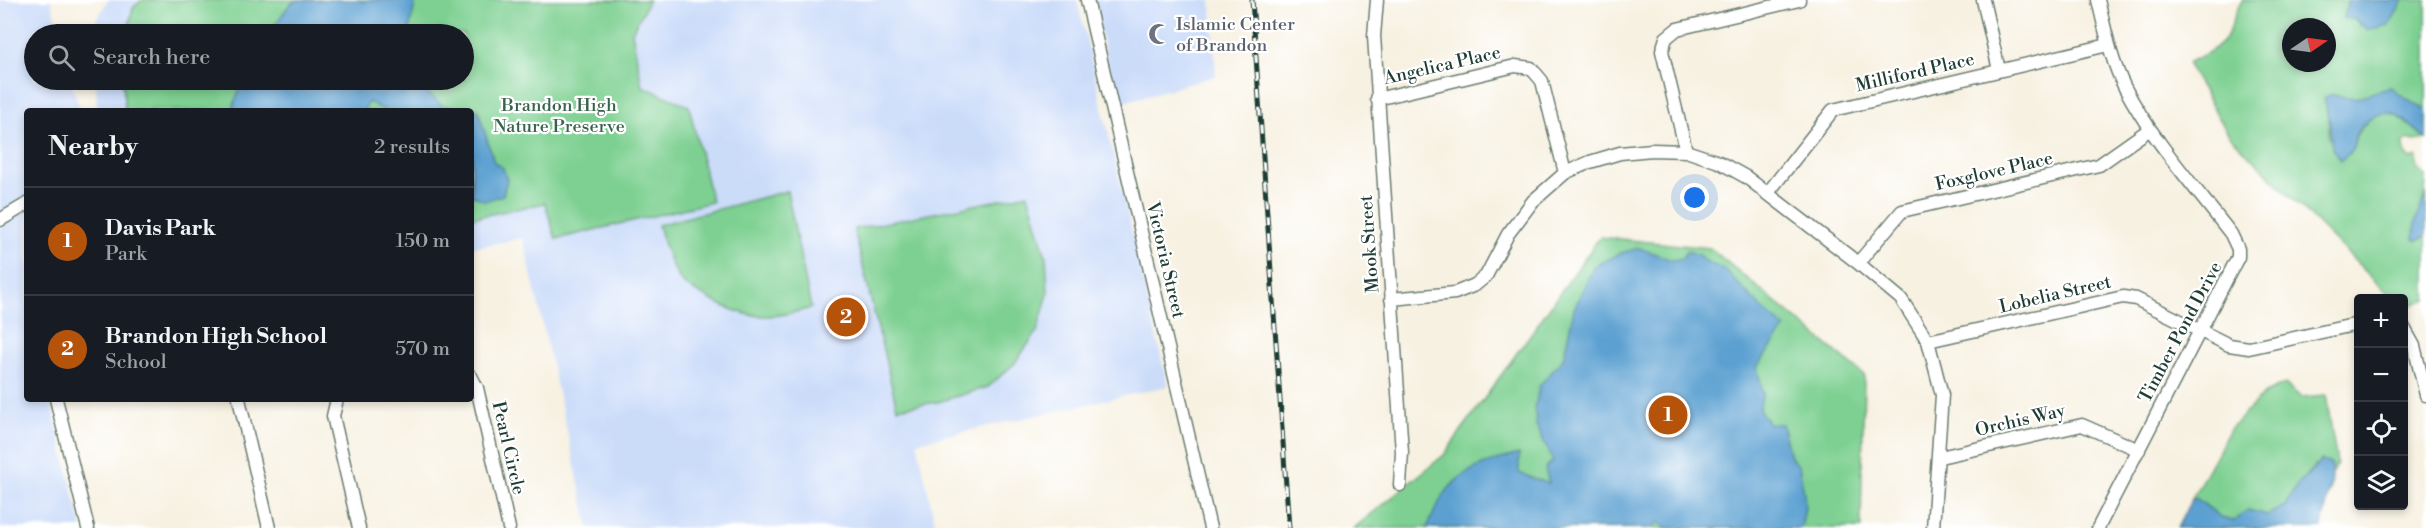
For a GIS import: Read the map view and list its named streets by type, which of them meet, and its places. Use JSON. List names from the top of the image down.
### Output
{
  "streets": {
    "street": [
      "Angelica Place",
      "Milliford Place",
      "Foxglove Place",
      "Mook Street",
      "Victoria Street",
      "Lobelia Street",
      "Timber Pond Drive",
      "Orchis Way",
      "Pearl Circle"
    ]
  },
  "crossings": [
    ["Angelica Place", "Mook Street"],
    ["Milliford Place", "Timber Pond Drive"],
    ["Foxglove Place", "Timber Pond Drive"],
    ["Lobelia Street", "Timber Pond Drive"],
    ["Timber Pond Drive", "Orchis Way"]
  ],
  "parks": ["Brandon High Nature Preserve"],
  "places": {
    "mosque": ["Islamic Center of Brandon"]
  },
  "north": "right",
  "page": {
    "search": "Search here",
    "heading": ["Nearby", "2 results"],
    "list": [
      {
        "mark": "1",
        "name": "Davis Park",
        "note": "Park",
        "value": "150 m"
      },
      {
        "mark": "2",
        "name": "Brandon High School",
        "note": "School",
        "value": "570 m"
      }
    ],
    "map_buttons": ["+", "−"],
    "pins": ["2", "1"]
  }
}
